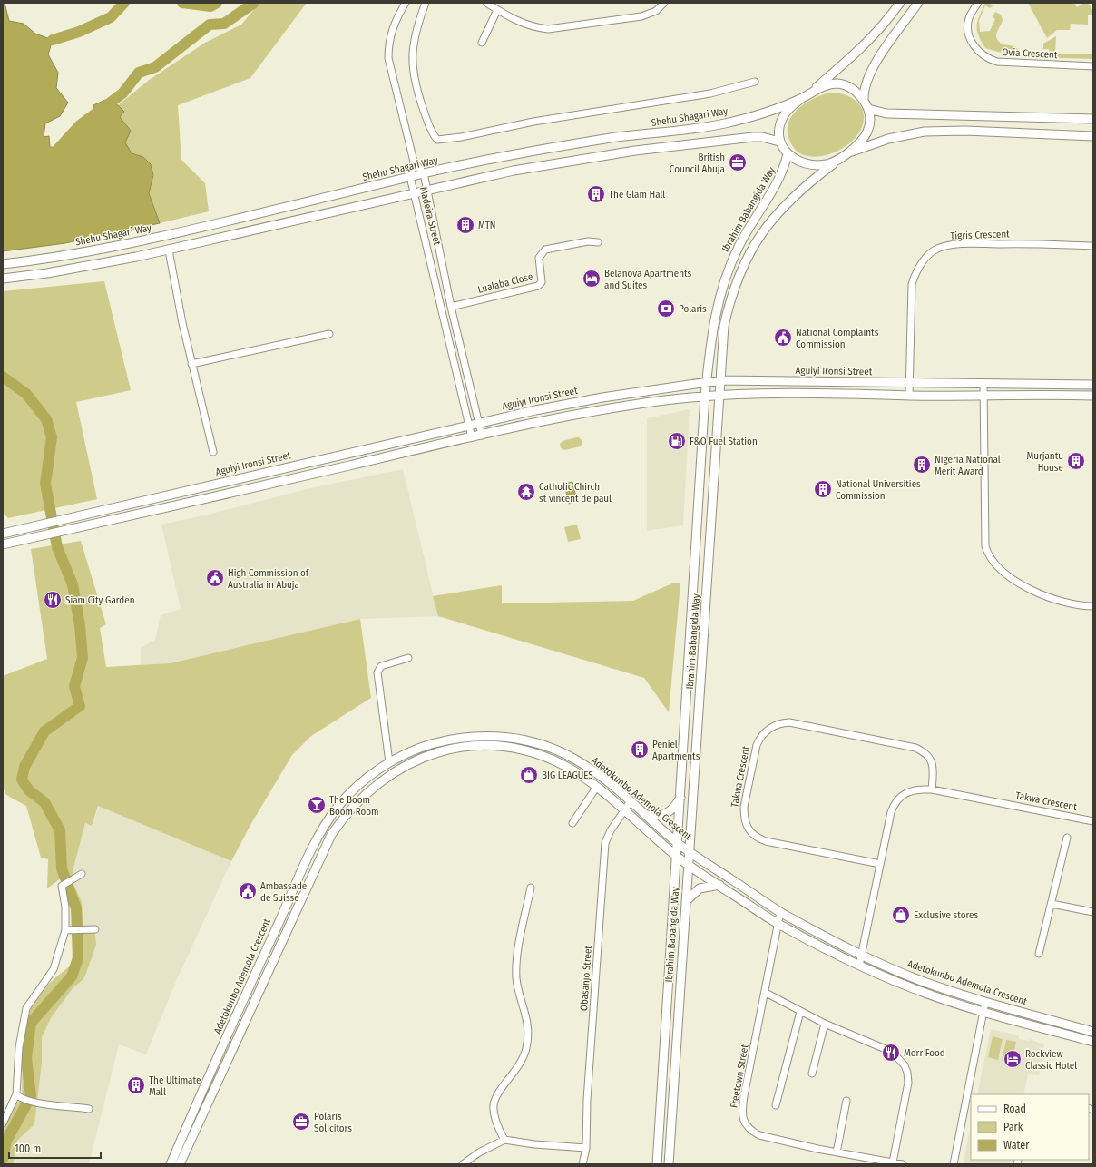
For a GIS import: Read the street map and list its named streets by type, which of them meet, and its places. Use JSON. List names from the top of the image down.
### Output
{
  "streets": {
    "main road": [
      "Shehu Shagari Way",
      "Ibrahim Babangida Way",
      "Aguiyi Ironsi Street",
      "Adetokunbo Ademola Crescent"
    ],
    "street": [
      "Ovia Crescent",
      "Madeira Street",
      "Tigris Crescent",
      "Lualaba Close",
      "Takwa Crescent",
      "Obasanjo Street",
      "Freetown Street"
    ]
  },
  "crossings": [
    ["Shehu Shagari Way", "Ibrahim Babangida Way"],
    ["Shehu Shagari Way", "Madeira Street"],
    ["Ibrahim Babangida Way", "Aguiyi Ironsi Street"],
    ["Ibrahim Babangida Way", "Adetokunbo Ademola Crescent"],
    ["Madeira Street", "Aguiyi Ironsi Street"],
    ["Tigris Crescent", "Aguiyi Ironsi Street"],
    ["Takwa Crescent", "Adetokunbo Ademola Crescent"],
    ["Adetokunbo Ademola Crescent", "Obasanjo Street"],
    ["Adetokunbo Ademola Crescent", "Freetown Street"]
  ],
  "places": {
    "office": ["British Council Abuja", "Polaris Solicitors"],
    "building": [
      "The Glam Hall",
      "MTN",
      "Murjantu House",
      "Nigeria National Merit Award",
      "National Universities Commission",
      "Peniel Apartments",
      "The Ultimate Mall"
    ],
    "hotel": ["Belanova Apartments and Suites", "Rockview Classic Hotel"],
    "bank": ["Polaris"],
    "public building": ["National Complaints Commission", "High Commission of Australia in Abuja", "Ambassade de Suisse"],
    "fuel station": ["F&O Fuel Station"],
    "temple": ["Catholic Chirch st vincent de paul"],
    "restaurant": ["Siam City Garden", "Morr Food"],
    "shop": ["BIG LEAGUES", "Exclusive stores"],
    "bar": ["The Boom Boom Room"]
  },
  "legend": ["Road", "Park", "Water"],
  "scale_bar": "100 m"
}
